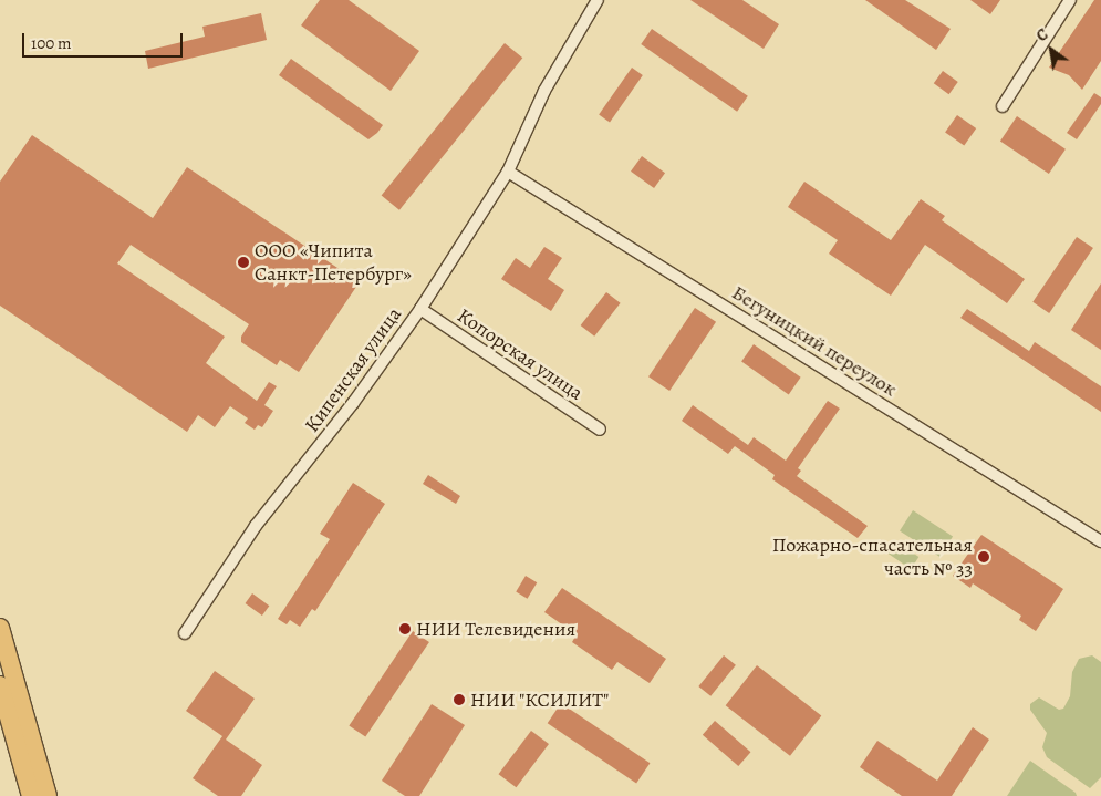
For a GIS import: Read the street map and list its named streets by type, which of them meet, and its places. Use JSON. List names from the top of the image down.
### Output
{
  "streets": {
    "street": ["Бегуницкий переулок", "Копорская улица", "Кипенская улица"]
  },
  "crossings": [
    ["Бегуницкий переулок", "Кипенская улица"],
    ["Копорская улица", "Кипенская улица"]
  ],
  "places": [
    "ООО «Чипита Санкт-Петербург»",
    "Пожарно-спасательная часть № 33",
    "НИИ Телевидения",
    "НИИ \"КСИЛИТ\""
  ],
  "scale_bar": "100 m",
  "north": "top left"
}
